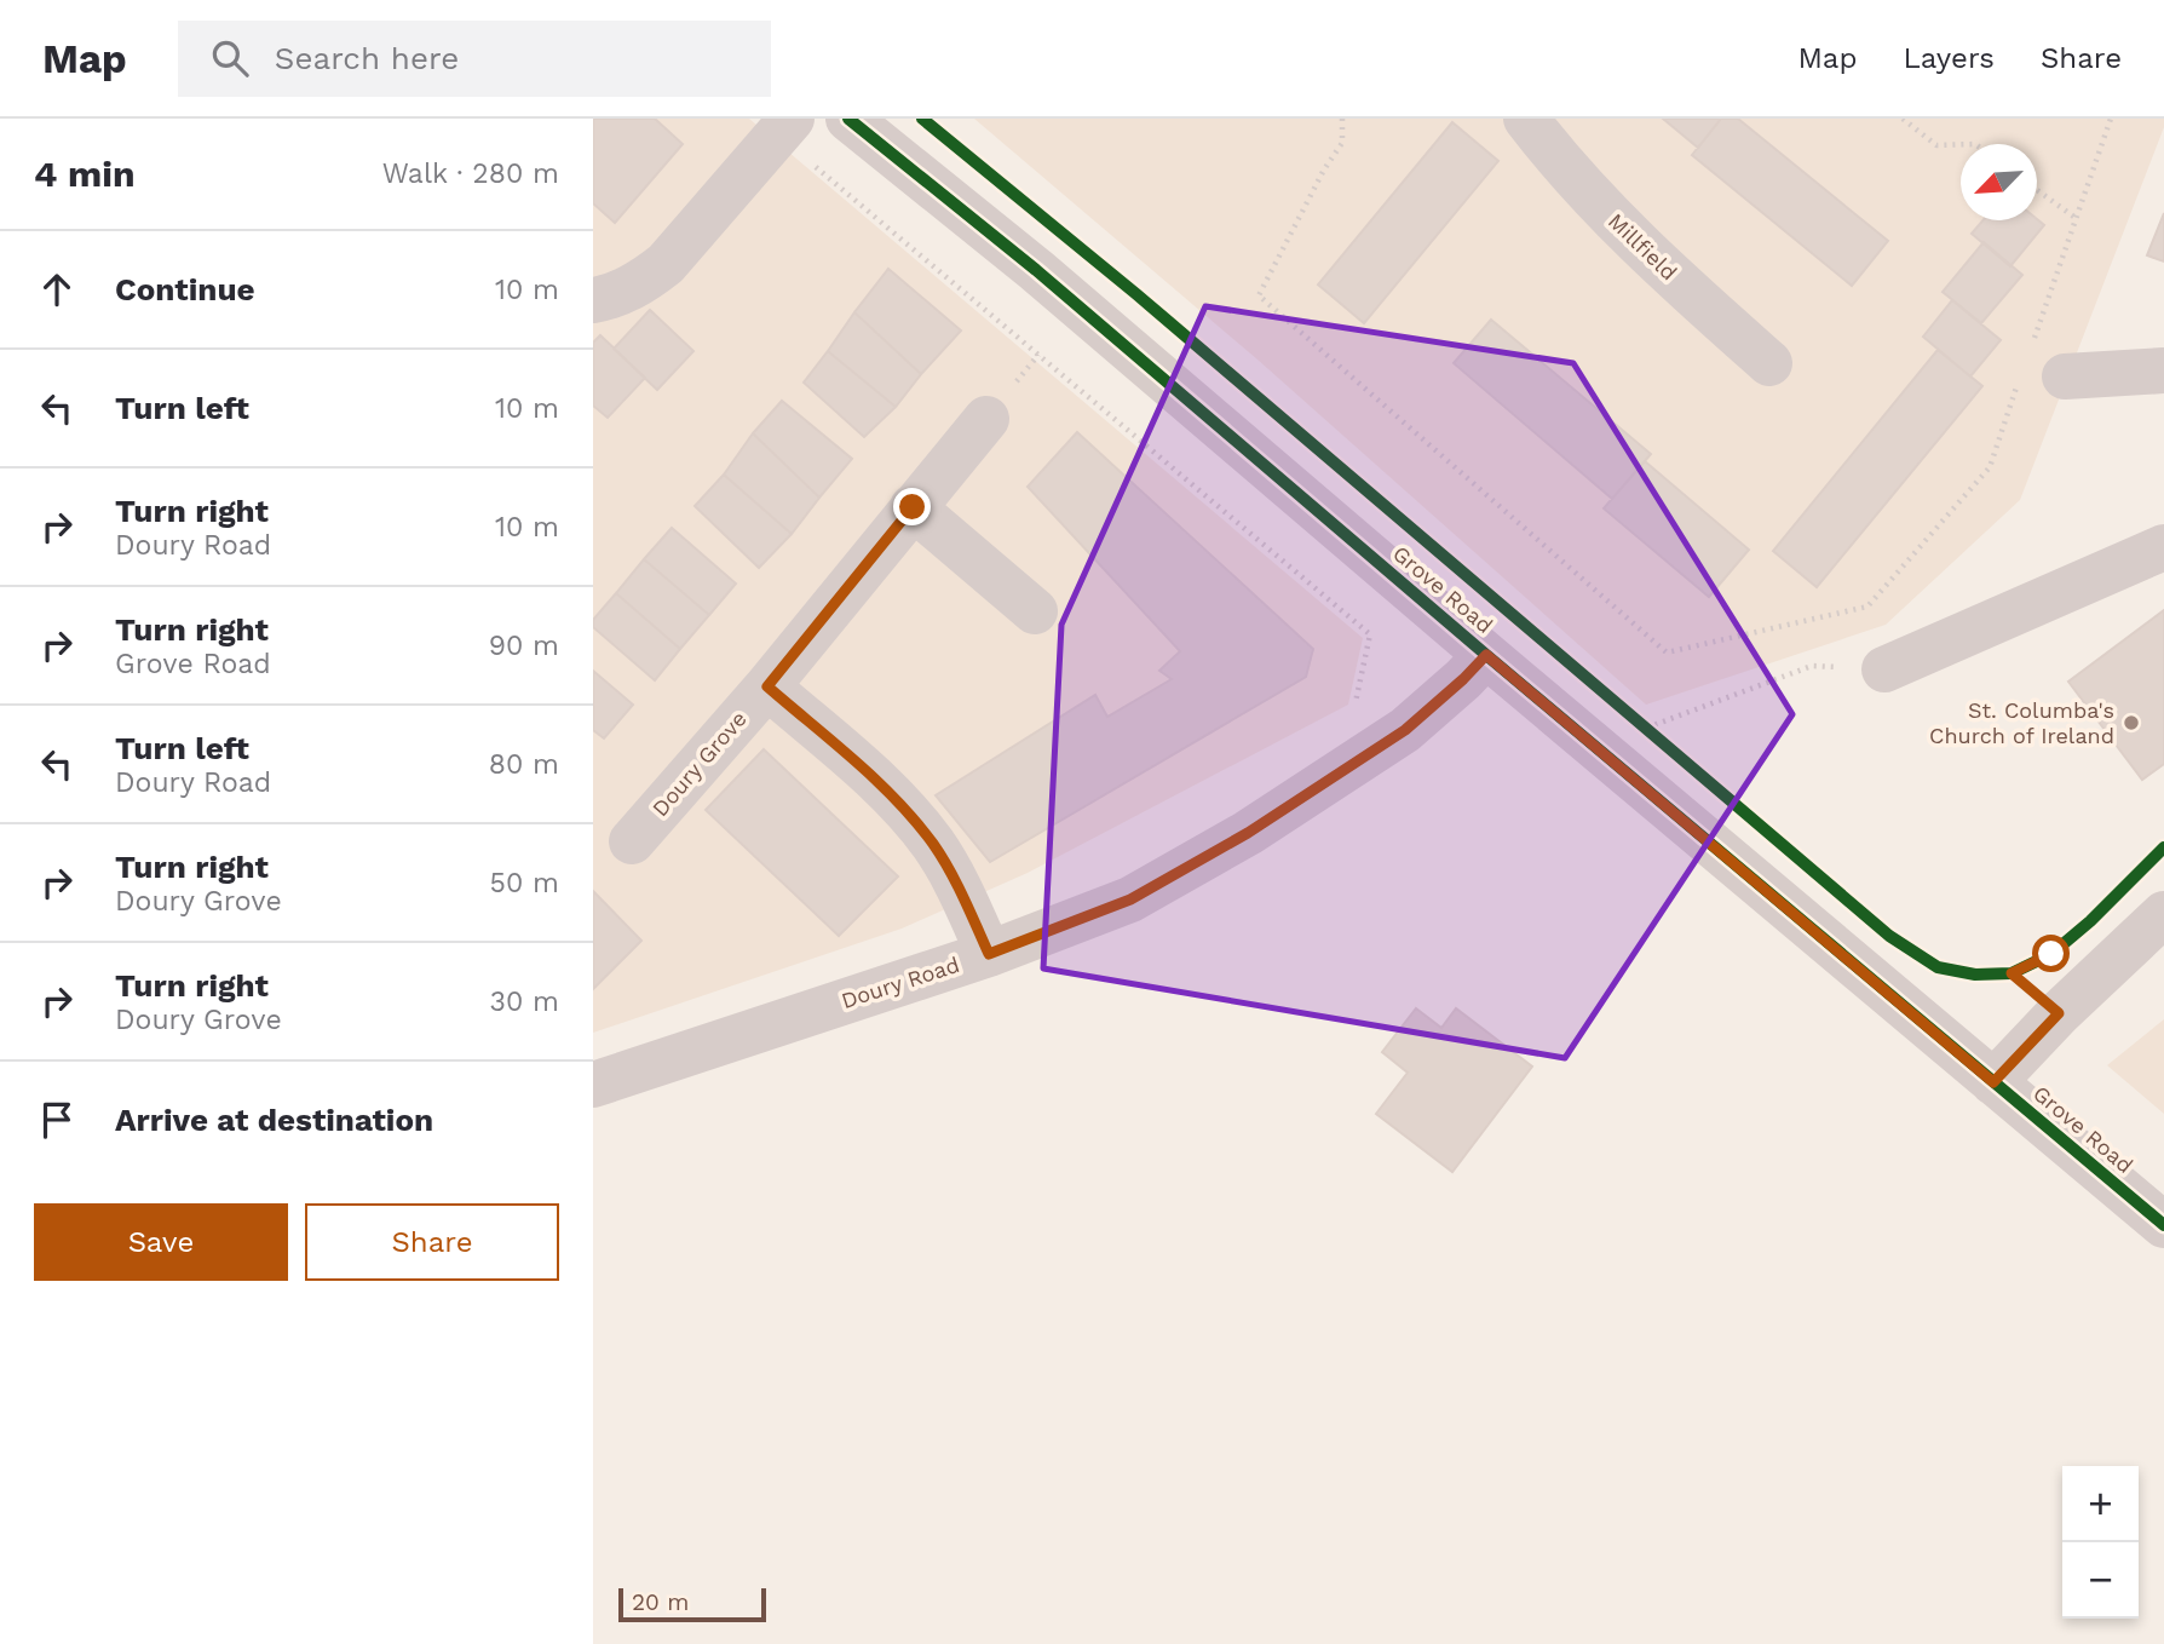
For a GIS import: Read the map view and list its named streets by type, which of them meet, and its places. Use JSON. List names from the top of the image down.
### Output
{
  "streets": {
    "street": [
      "Millfield",
      "Grove Road",
      "Doury Grove",
      "Doury Road"
    ]
  },
  "crossings": [
    ["Grove Road", "Doury Road"]
  ],
  "places": ["St. Columba's Church of Ireland"],
  "scale_bar": "20 m",
  "north": "bottom left",
  "page": {
    "header": "Map",
    "search": "Search here",
    "nav": ["Map", "Layers", "Share"],
    "heading": ["4 min", "Walk · 280 m"],
    "list": [
      ["Continue", "10 m"],
      ["Turn left", "10 m"],
      ["Turn right", "Doury Road", "10 m"],
      ["Turn right", "Grove Road", "90 m"],
      ["Turn left", "Doury Road", "80 m"],
      ["Turn right", "Doury Grove", "50 m"],
      ["Turn right", "Doury Grove", "30 m"],
      "Arrive at destination"
    ],
    "buttons": ["Save", "Share"],
    "map_buttons": ["+", "−"],
    "scale": "20 m"
  }
}
